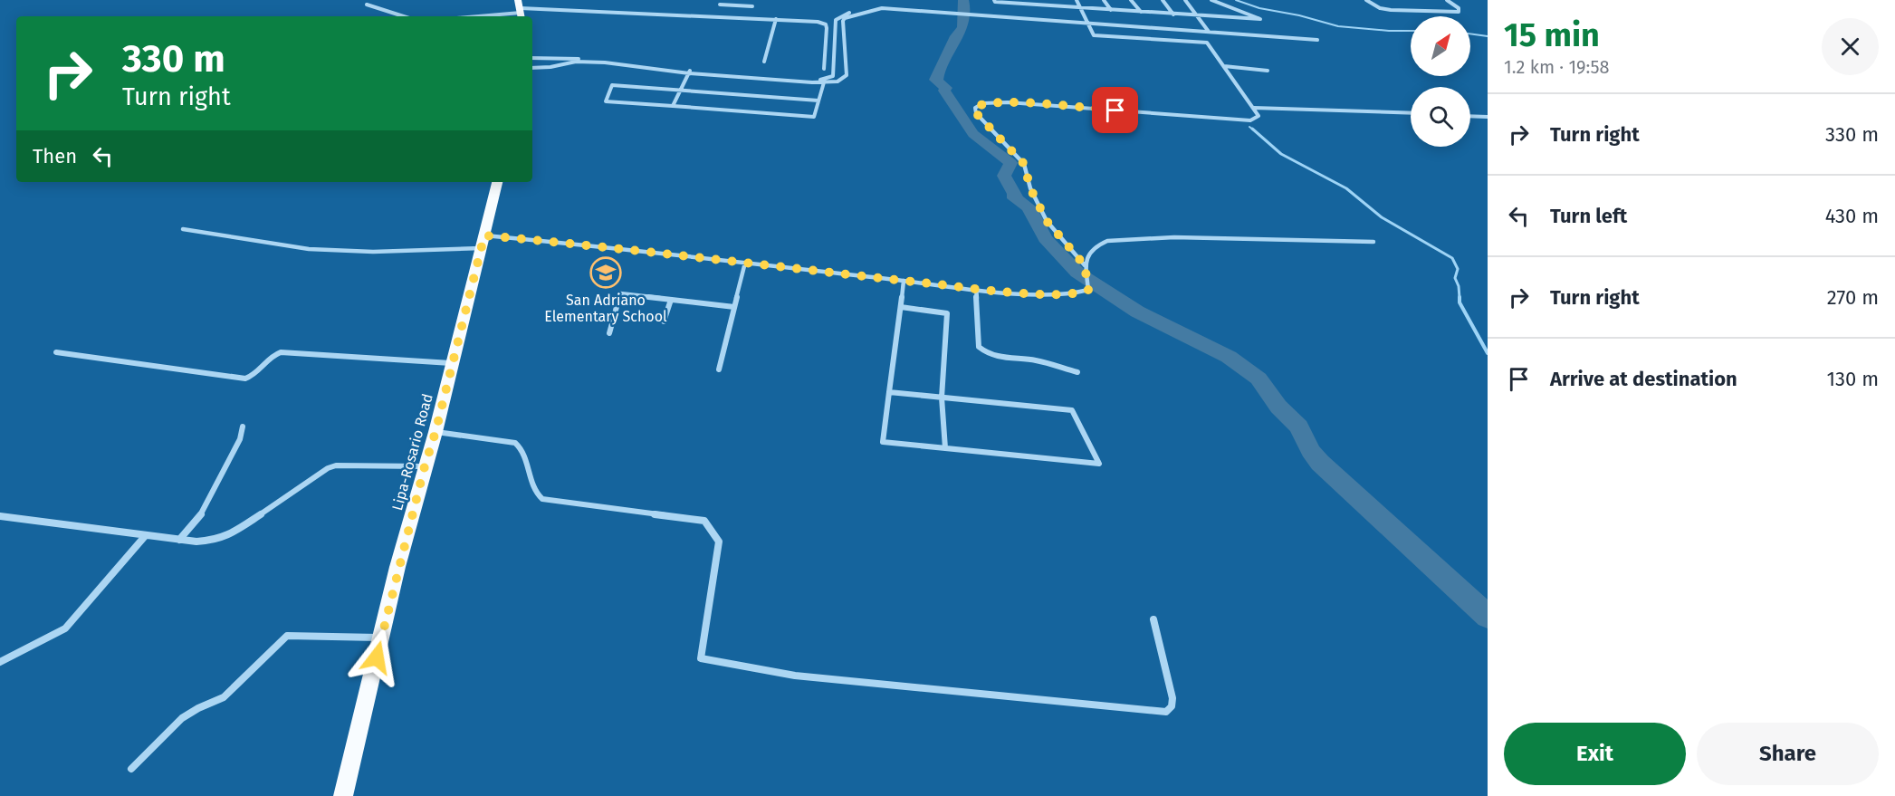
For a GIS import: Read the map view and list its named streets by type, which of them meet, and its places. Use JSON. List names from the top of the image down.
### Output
{
  "streets": {
    "main road": ["Lipa-Rosario Road"]
  },
  "places": {
    "school or university": ["San Adriano Elementary School"]
  },
  "north": "top right",
  "page": {
    "heading": ["15 min", "1.2 km · 19:58"],
    "turn": ["330 m", "Turn right"],
    "list": [
      {
        "name": "Turn right",
        "value": "330 m"
      },
      {
        "name": "Turn left",
        "value": "430 m"
      },
      {
        "name": "Turn right",
        "value": "270 m"
      },
      {
        "name": "Arrive at destination",
        "value": "130 m"
      }
    ],
    "then": "Then",
    "buttons": ["Exit", "Share"]
  }
}
